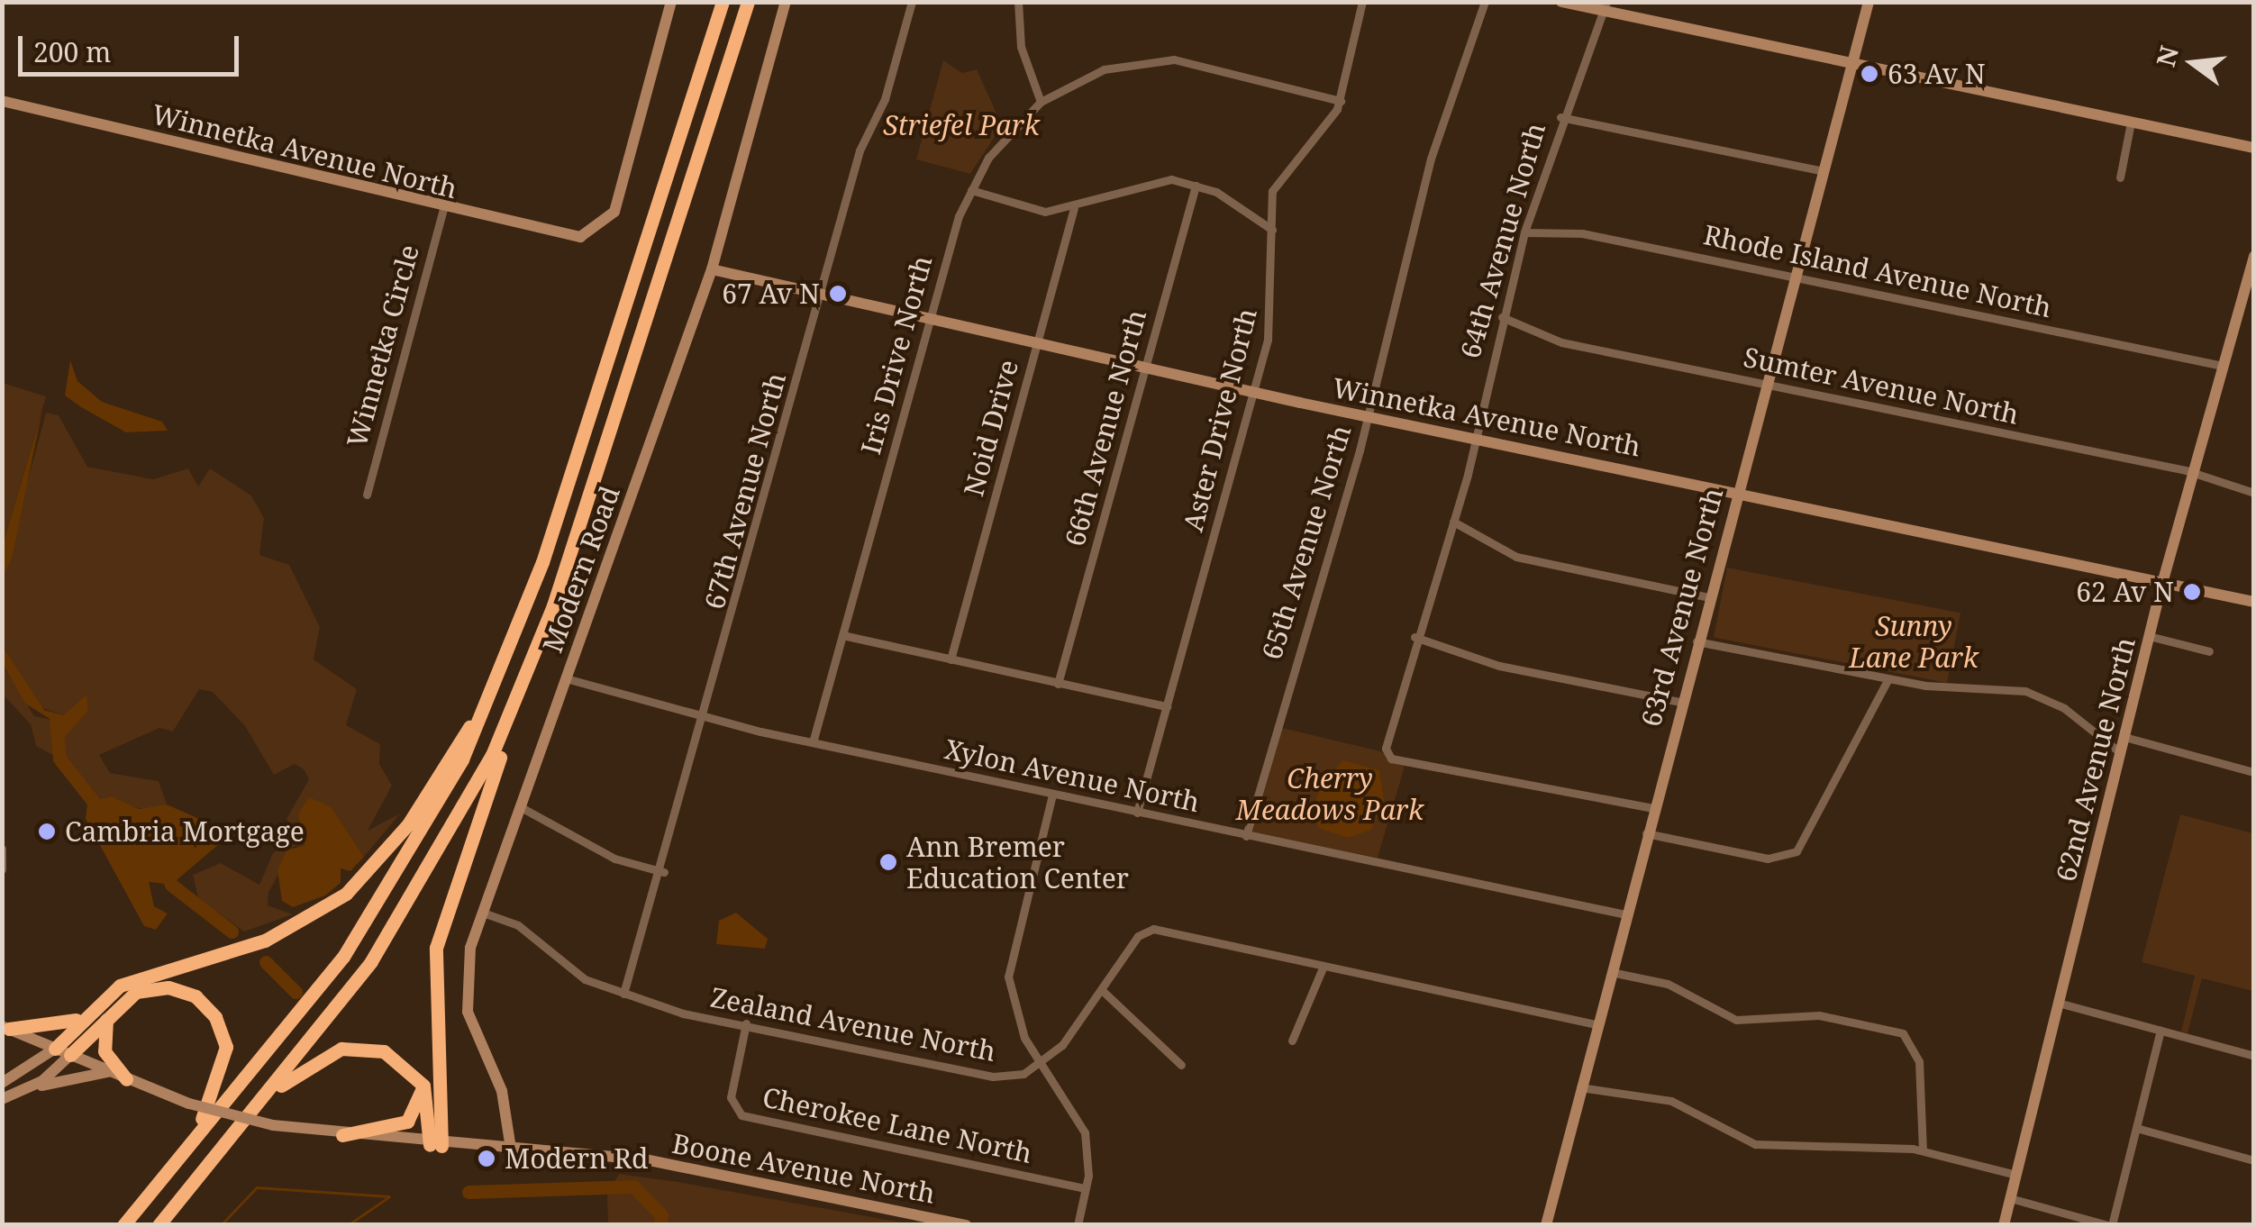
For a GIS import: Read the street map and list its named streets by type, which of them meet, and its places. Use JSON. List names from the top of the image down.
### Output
{
  "streets": {
    "street": [
      "Winnetka Avenue North",
      "64th Avenue North",
      "Rhode Island Avenue North",
      "Winnetka Circle",
      "Iris Drive North",
      "Sumter Avenue North",
      "Aster Drive North",
      "Noid Drive",
      "66th Avenue North",
      "67th Avenue North",
      "65th Avenue North",
      "Modern Road",
      "63rd Avenue North",
      "62nd Avenue North",
      "Xylon Avenue North",
      "Zealand Avenue North",
      "Cherokee Lane North",
      "Boone Avenue North"
    ]
  },
  "crossings": [
    ["Winnetka Avenue North", "64th Avenue North"],
    ["Winnetka Avenue North", "Winnetka Circle"],
    ["Winnetka Avenue North", "Iris Drive North"],
    ["Winnetka Avenue North", "Aster Drive North"],
    ["Winnetka Avenue North", "Noid Drive"],
    ["Winnetka Avenue North", "66th Avenue North"],
    ["Winnetka Avenue North", "67th Avenue North"],
    ["Winnetka Avenue North", "65th Avenue North"],
    ["Winnetka Avenue North", "Modern Road"],
    ["Winnetka Avenue North", "63rd Avenue North"],
    ["Winnetka Avenue North", "62nd Avenue North"],
    ["64th Avenue North", "Rhode Island Avenue North"],
    ["64th Avenue North", "Sumter Avenue North"],
    ["64th Avenue North", "63rd Avenue North"],
    ["Rhode Island Avenue North", "63rd Avenue North"],
    ["Rhode Island Avenue North", "62nd Avenue North"],
    ["Iris Drive North", "Aster Drive North"],
    ["Iris Drive North", "Xylon Avenue North"],
    ["Sumter Avenue North", "63rd Avenue North"],
    ["Sumter Avenue North", "62nd Avenue North"],
    ["Aster Drive North", "Xylon Avenue North"],
    ["67th Avenue North", "Xylon Avenue North"],
    ["67th Avenue North", "Zealand Avenue North"],
    ["65th Avenue North", "Xylon Avenue North"],
    ["Modern Road", "Xylon Avenue North"],
    ["Modern Road", "Zealand Avenue North"],
    ["Modern Road", "Boone Avenue North"],
    ["63rd Avenue North", "Xylon Avenue North"],
    ["Zealand Avenue North", "Cherokee Lane North"]
  ],
  "parks": ["Striefel Park", "Sunny Lane Park", "Cherry Meadows Park"],
  "places": [
    "63 Av N",
    "67 Av N",
    "62 Av N",
    "Cambria Mortgage",
    "Ann Bremer Education Center",
    "Modern Rd"
  ],
  "scale_bar": "200 m",
  "north": "left"
}
